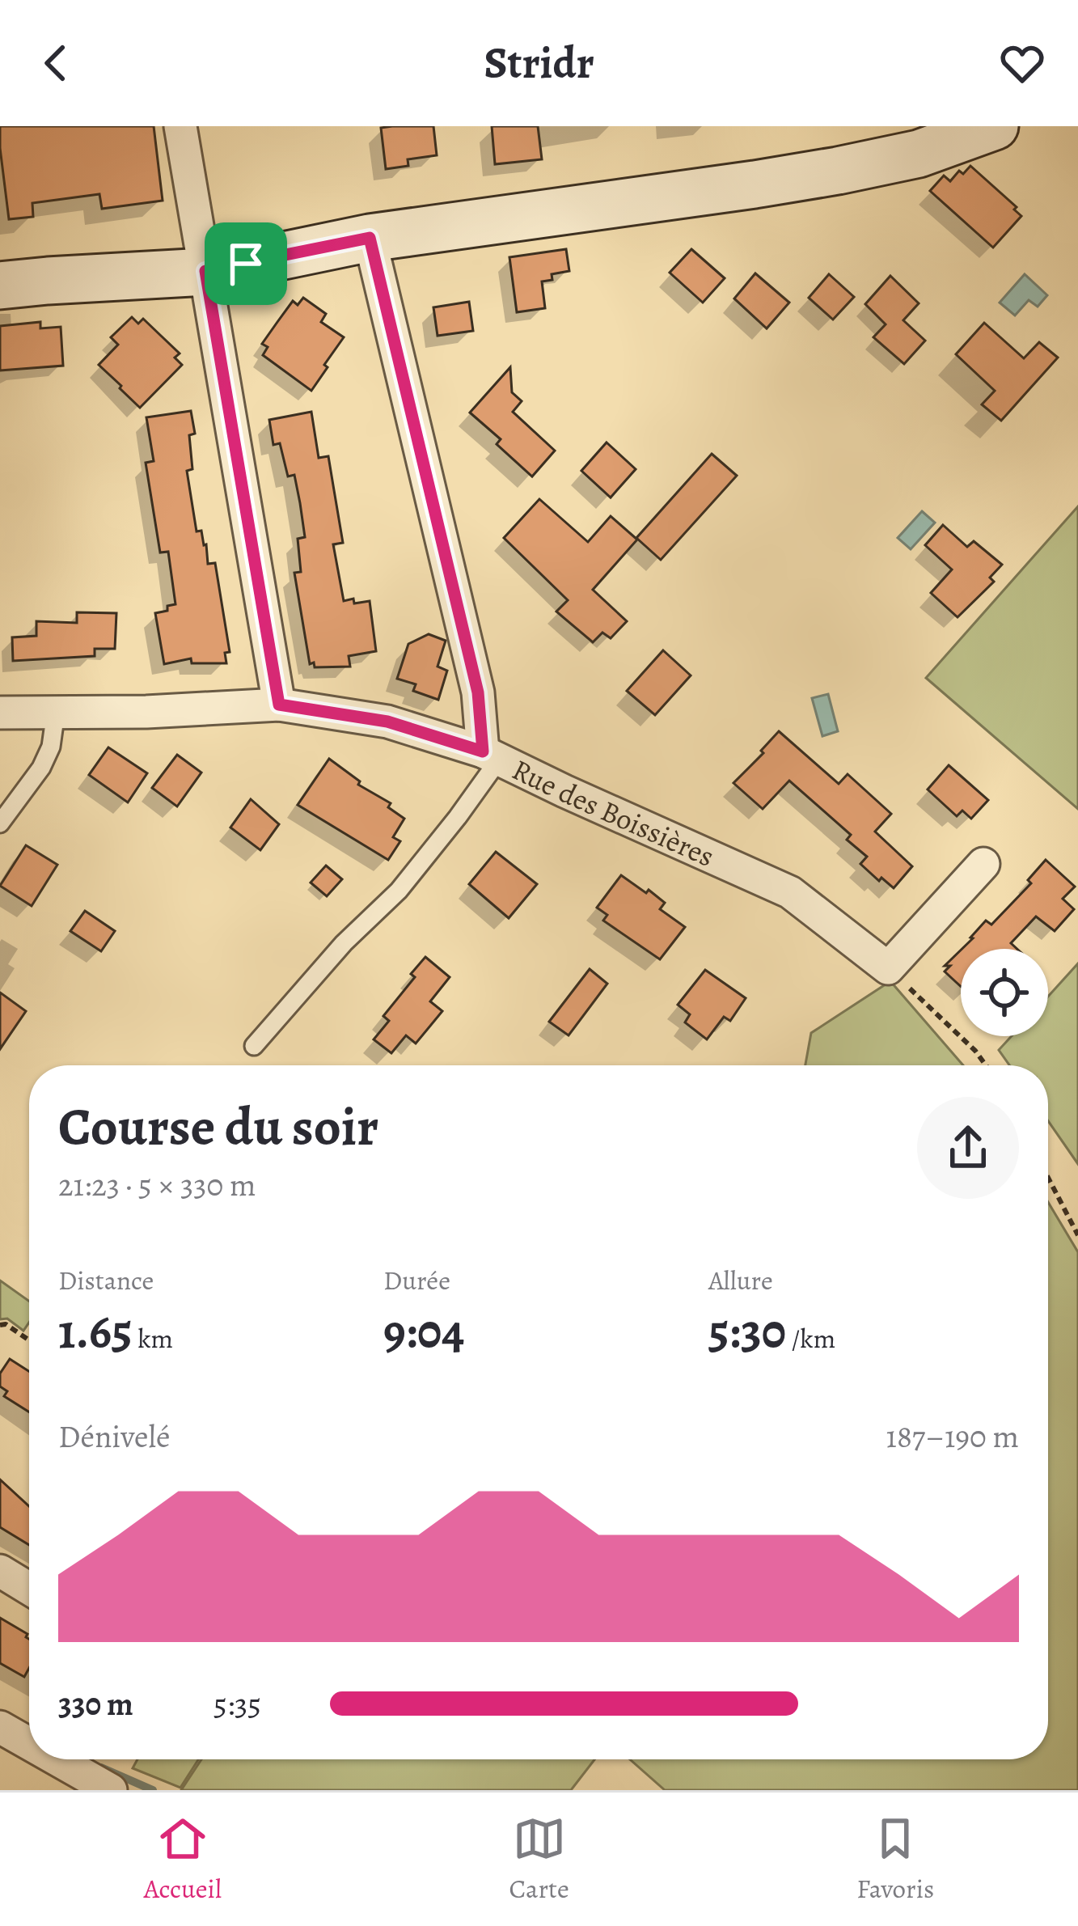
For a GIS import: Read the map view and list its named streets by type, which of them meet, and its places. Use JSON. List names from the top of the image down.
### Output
{
  "streets": {
    "street": ["Rue des Boissières"]
  },
  "page": {
    "header": "Stridr",
    "heading": ["Course du soir", "21:23 · 5 × 330 m"],
    "stats": [
      ["Distance", "1.65 km"],
      ["Durée", "9:04"],
      ["Allure", "5:30 /km"]
    ],
    "chart": ["Dénivelé", "187–190 m"],
    "list": [
      {
        "name": "330 m",
        "note": "5:35"
      }
    ],
    "tabs": ["Accueil", "Carte", "Favoris"]
  }
}
